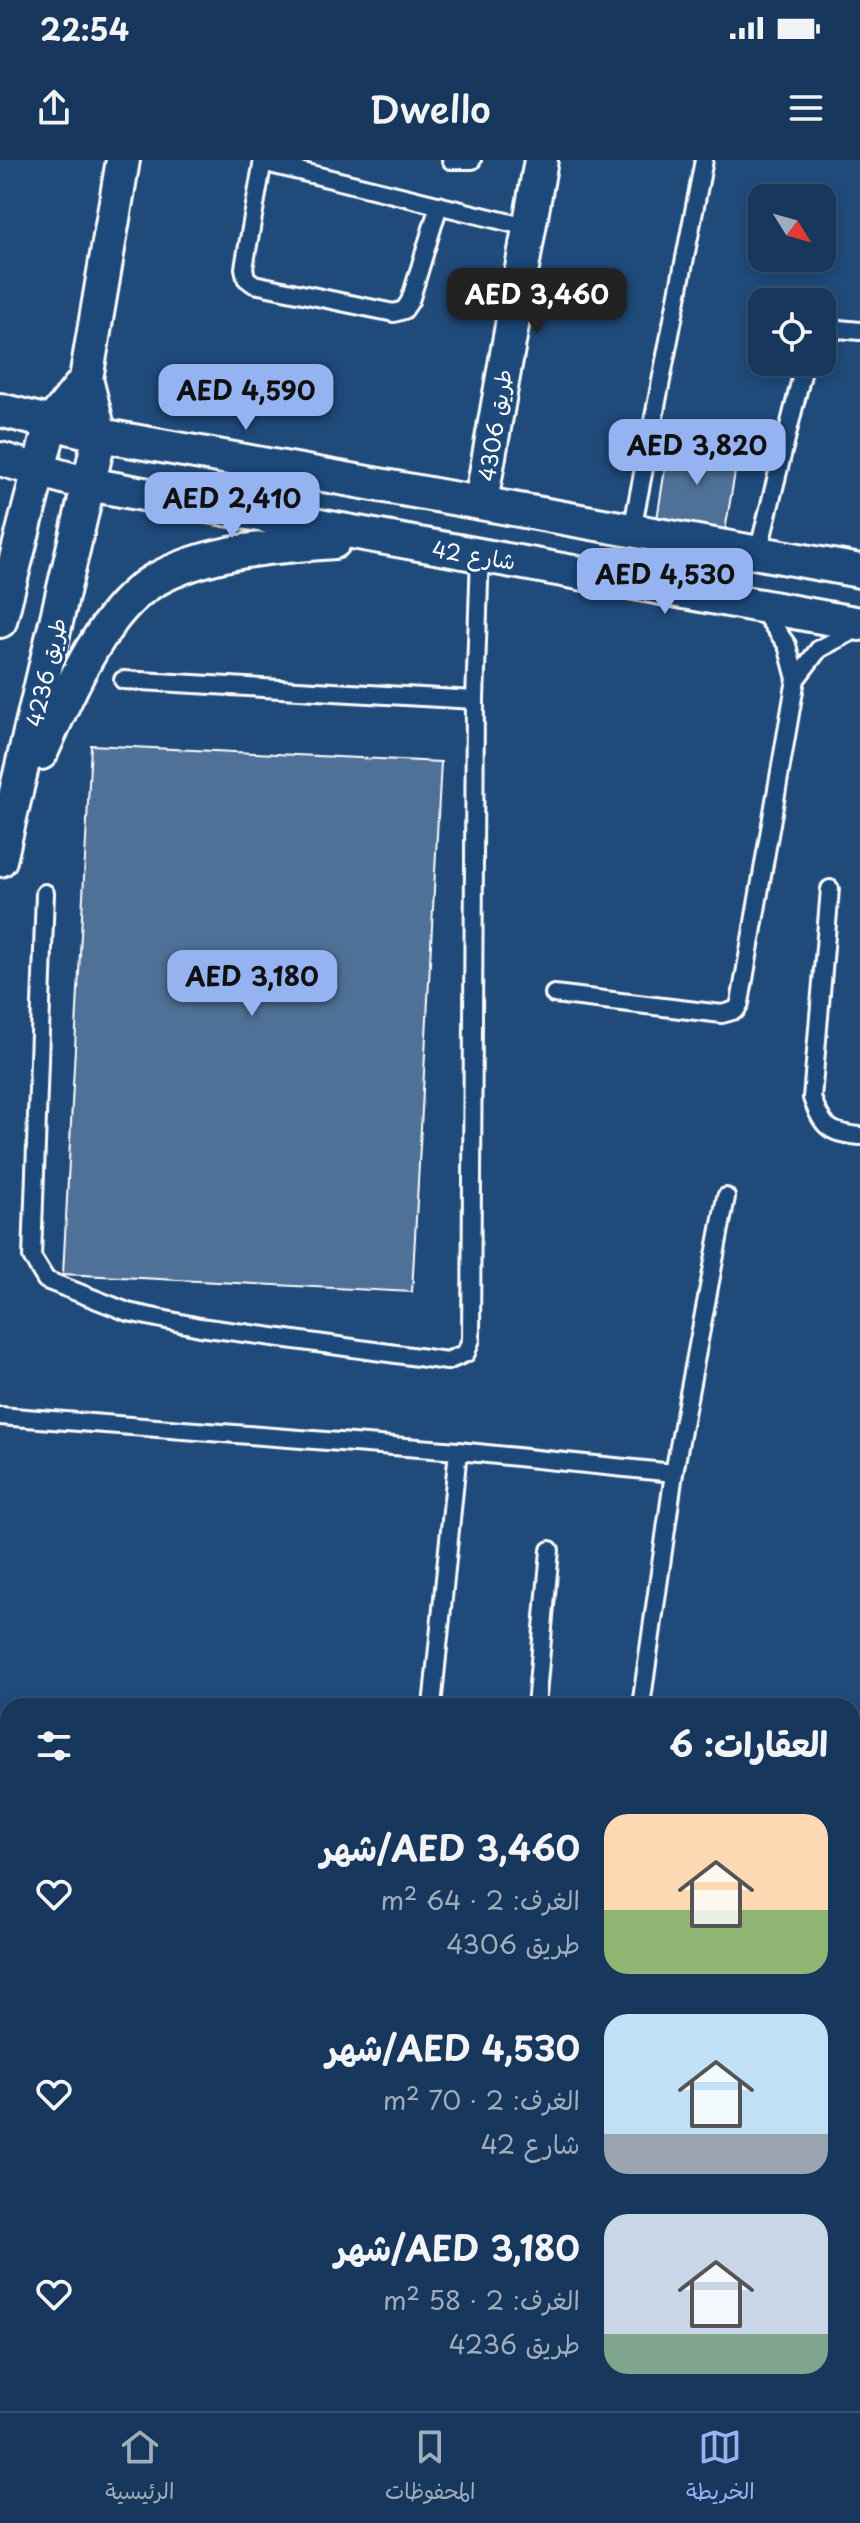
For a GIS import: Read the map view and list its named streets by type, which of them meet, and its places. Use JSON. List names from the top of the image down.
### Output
{
  "streets": {
    "street": ["طريق 4306", "شارع 42", "طريق 4236"]
  },
  "crossings": [
    ["شارع 42", "طريق 4236"]
  ],
  "north": "bottom right",
  "page": {
    "status": "22:54",
    "header": "Dwello",
    "price": [
      "AED 3,460",
      "AED 4,590",
      "AED 3,820",
      "AED 2,410",
      "AED 4,530",
      "AED 3,180"
    ],
    "heading": "العقارات: 6",
    "list": [
      {
        "name": "AED 3,460/شهر",
        "note": "الغرف: 2 · 64 m² · طريق 4306"
      },
      {
        "name": "AED 4,530/شهر",
        "note": "الغرف: 2 · 70 m² · شارع 42"
      },
      {
        "name": "AED 3,180/شهر",
        "note": "الغرف: 2 · 58 m² · طريق 4236"
      }
    ],
    "tabs": ["الخريطة", "المحفوظات", "الرئيسية"]
  }
}
